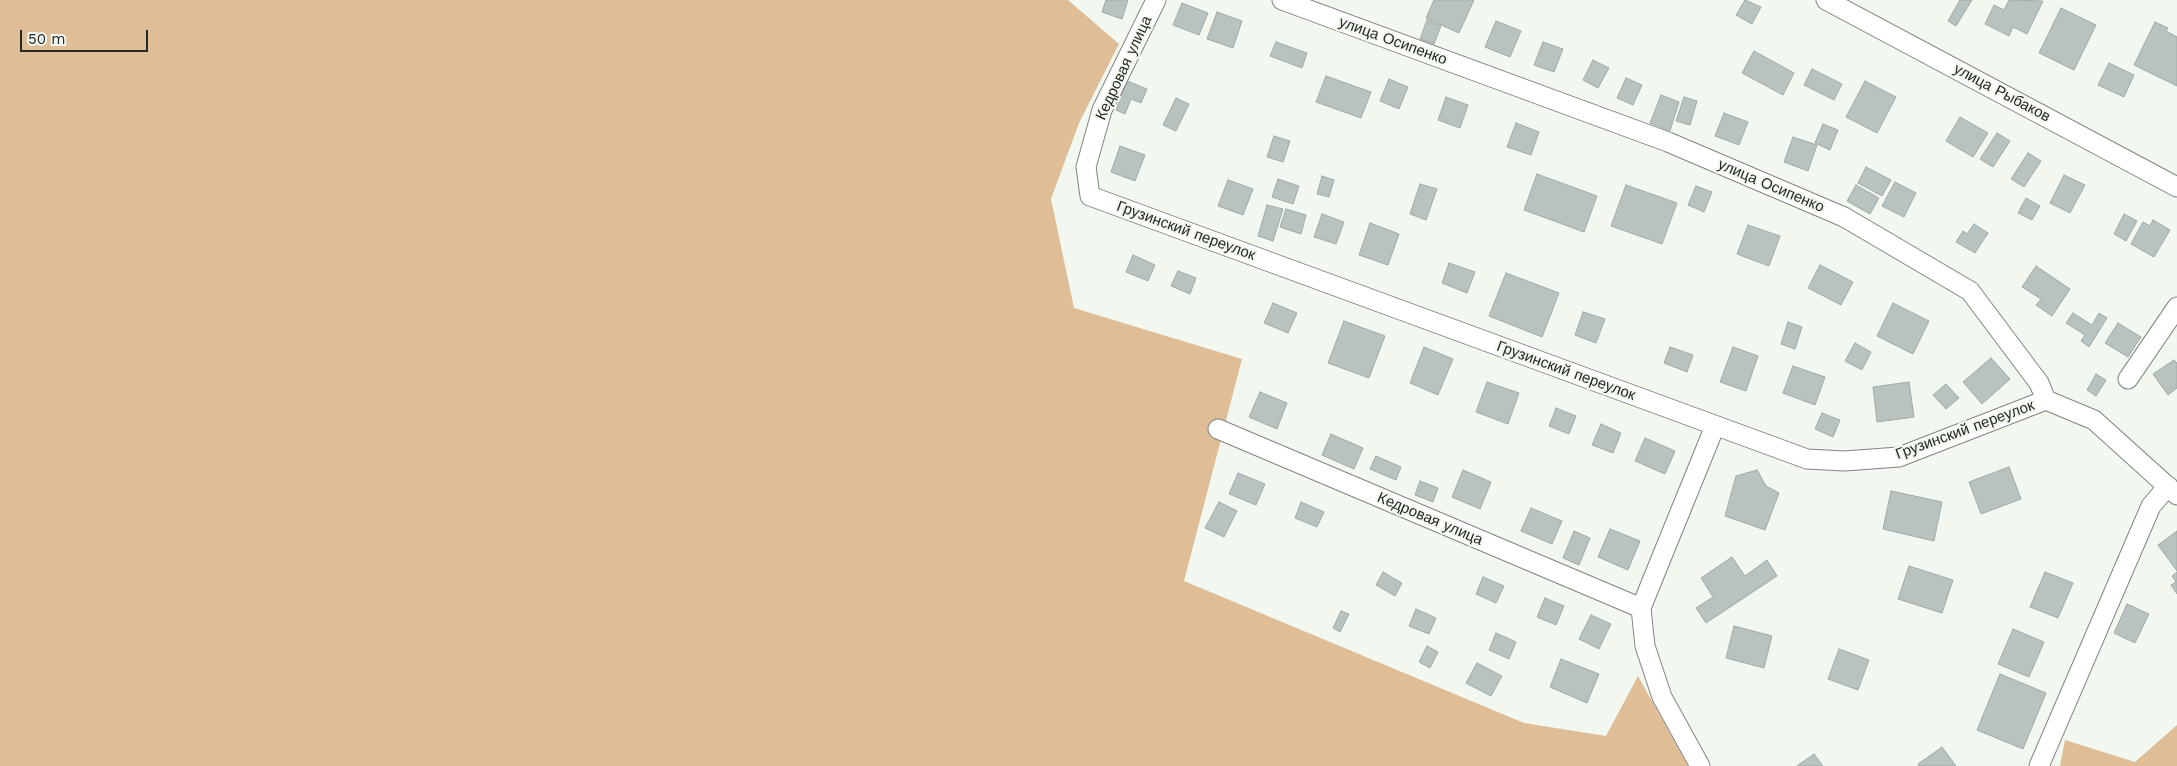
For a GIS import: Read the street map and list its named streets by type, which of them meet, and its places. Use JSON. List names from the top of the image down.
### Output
{
  "streets": {
    "street": [
      "улица Осипенко",
      "Кедровая улица",
      "улица Рыбаков",
      "Грузинский переулок"
    ]
  },
  "crossings": [
    ["улица Осипенко", "Грузинский переулок"],
    ["Кедровая улица", "Грузинский переулок"]
  ],
  "scale_bar": "50 m"
}
